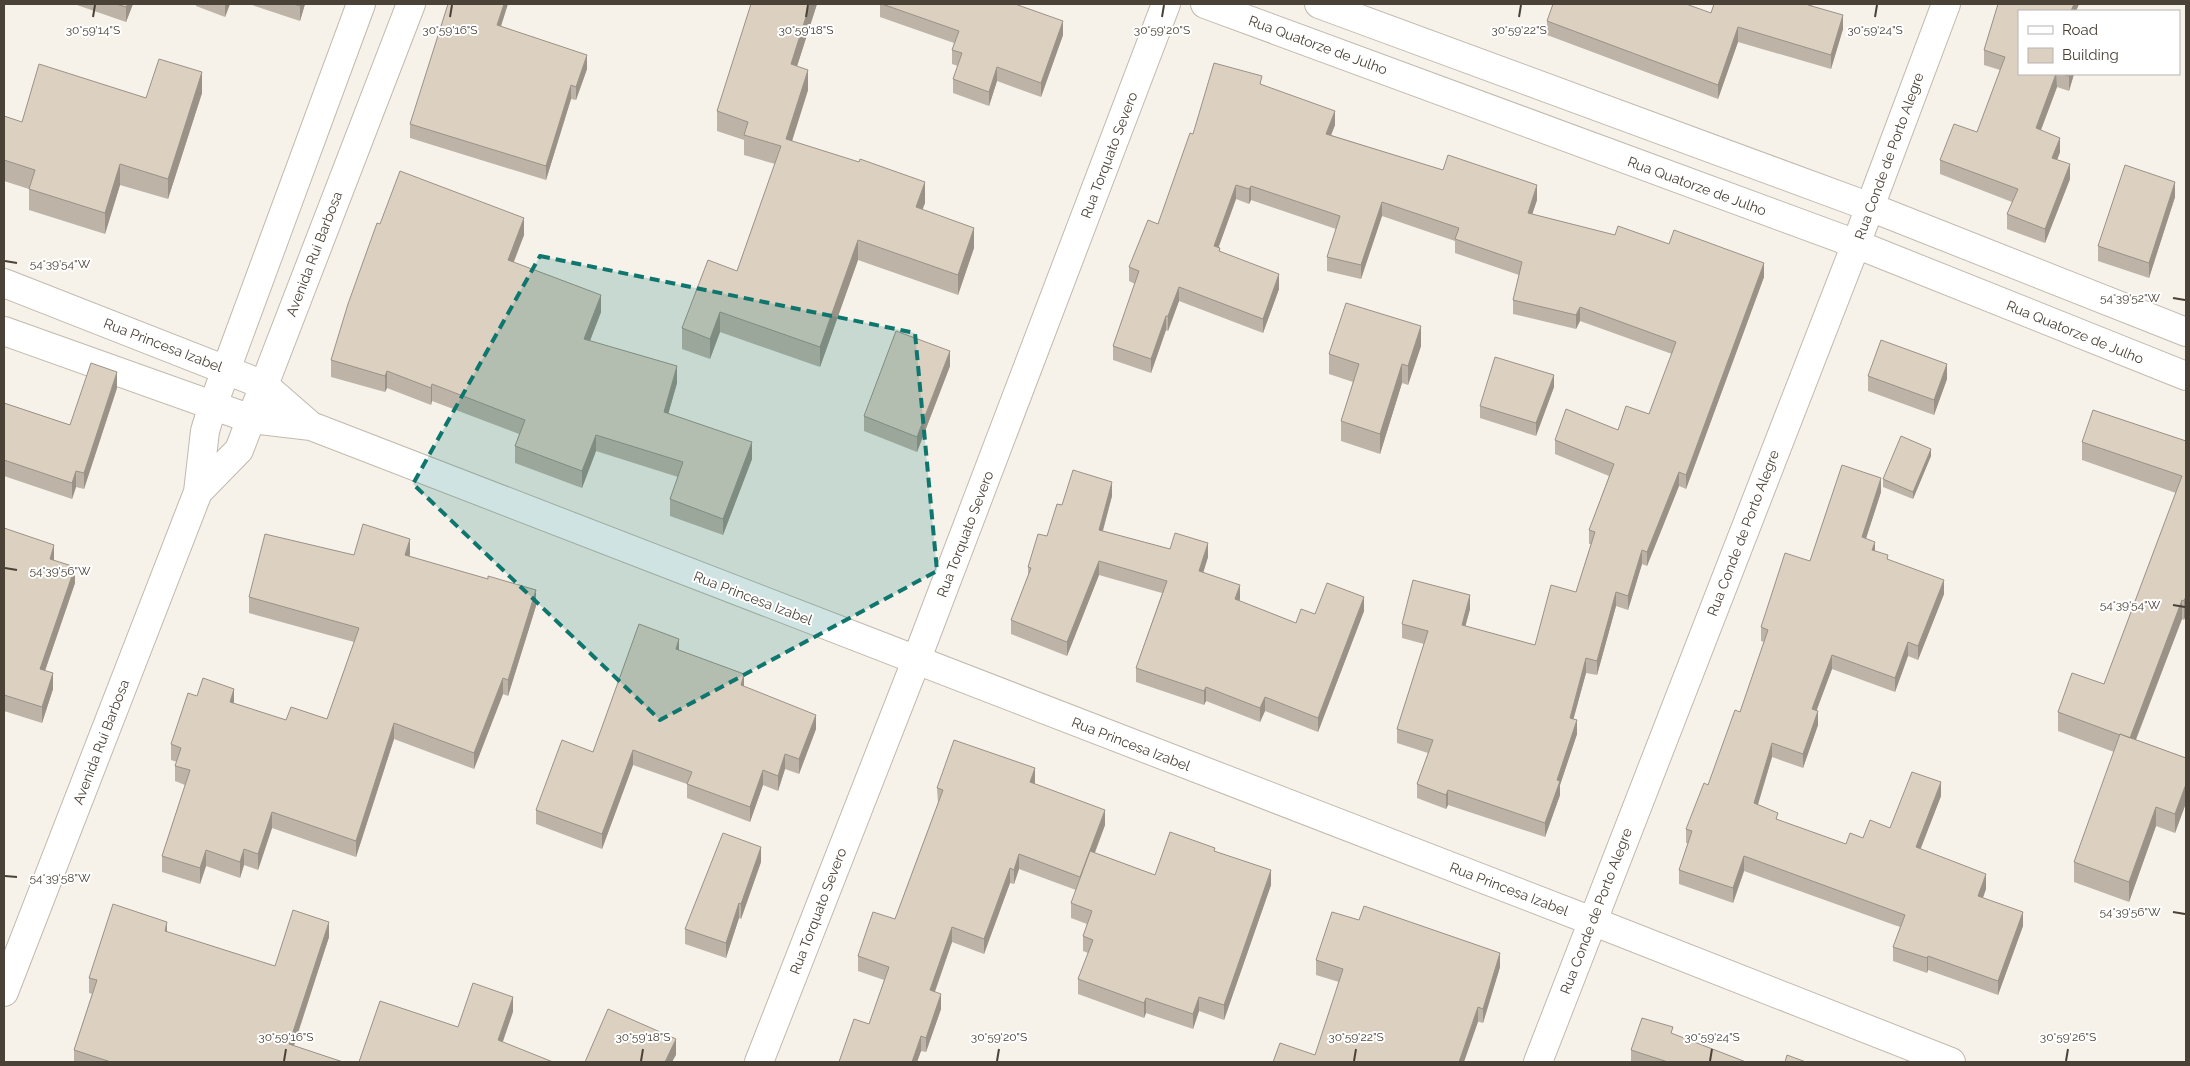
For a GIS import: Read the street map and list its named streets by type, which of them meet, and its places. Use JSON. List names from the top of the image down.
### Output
{
  "streets": {
    "street": [
      "Rua Quatorze de Julho",
      "Rua Torquato Severo",
      "Rua Conde de Porto Alegre",
      "Avenida Rui Barbosa",
      "Rua Princesa Izabel"
    ]
  },
  "crossings": [
    ["Rua Quatorze de Julho", "Rua Conde de Porto Alegre"],
    ["Rua Torquato Severo", "Rua Princesa Izabel"],
    ["Rua Conde de Porto Alegre", "Rua Princesa Izabel"],
    ["Avenida Rui Barbosa", "Rua Princesa Izabel"]
  ],
  "legend": ["Road", "Building"],
  "coordinates": [
    "30°59'14\"S",
    "30°59'16\"S",
    "30°59'18\"S",
    "30°59'20\"S",
    "30°59'22\"S",
    "30°59'24\"S",
    "54°39'54\"W",
    "54°39'52\"W",
    "54°39'56\"W",
    "54°39'58\"W",
    "30°59'26\"S"
  ]
}
